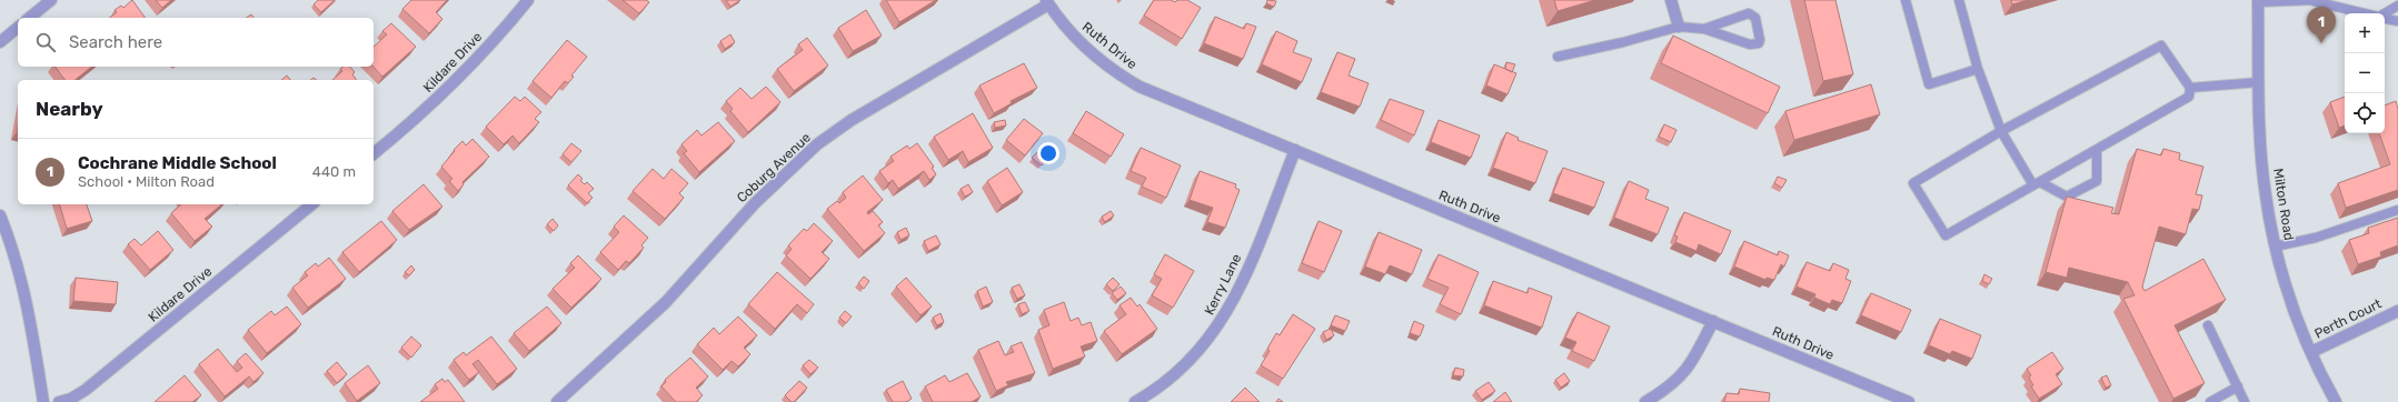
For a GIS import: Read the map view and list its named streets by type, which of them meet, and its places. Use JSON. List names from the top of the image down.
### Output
{
  "streets": {
    "street": [
      "Ruth Drive",
      "Kildare Drive",
      "Coburg Avenue",
      "Milton Road",
      "Kerry Lane",
      "Perth Court"
    ]
  },
  "crossings": [
    ["Ruth Drive", "Coburg Avenue"],
    ["Ruth Drive", "Kerry Lane"],
    ["Milton Road", "Perth Court"]
  ],
  "page": {
    "pins": "1",
    "map_buttons": ["+", "−"],
    "search": "Search here",
    "heading": "Nearby",
    "list": [
      {
        "mark": "1",
        "name": "Cochrane Middle School",
        "note": "School · Milton Road",
        "value": "440 m"
      }
    ]
  }
}
